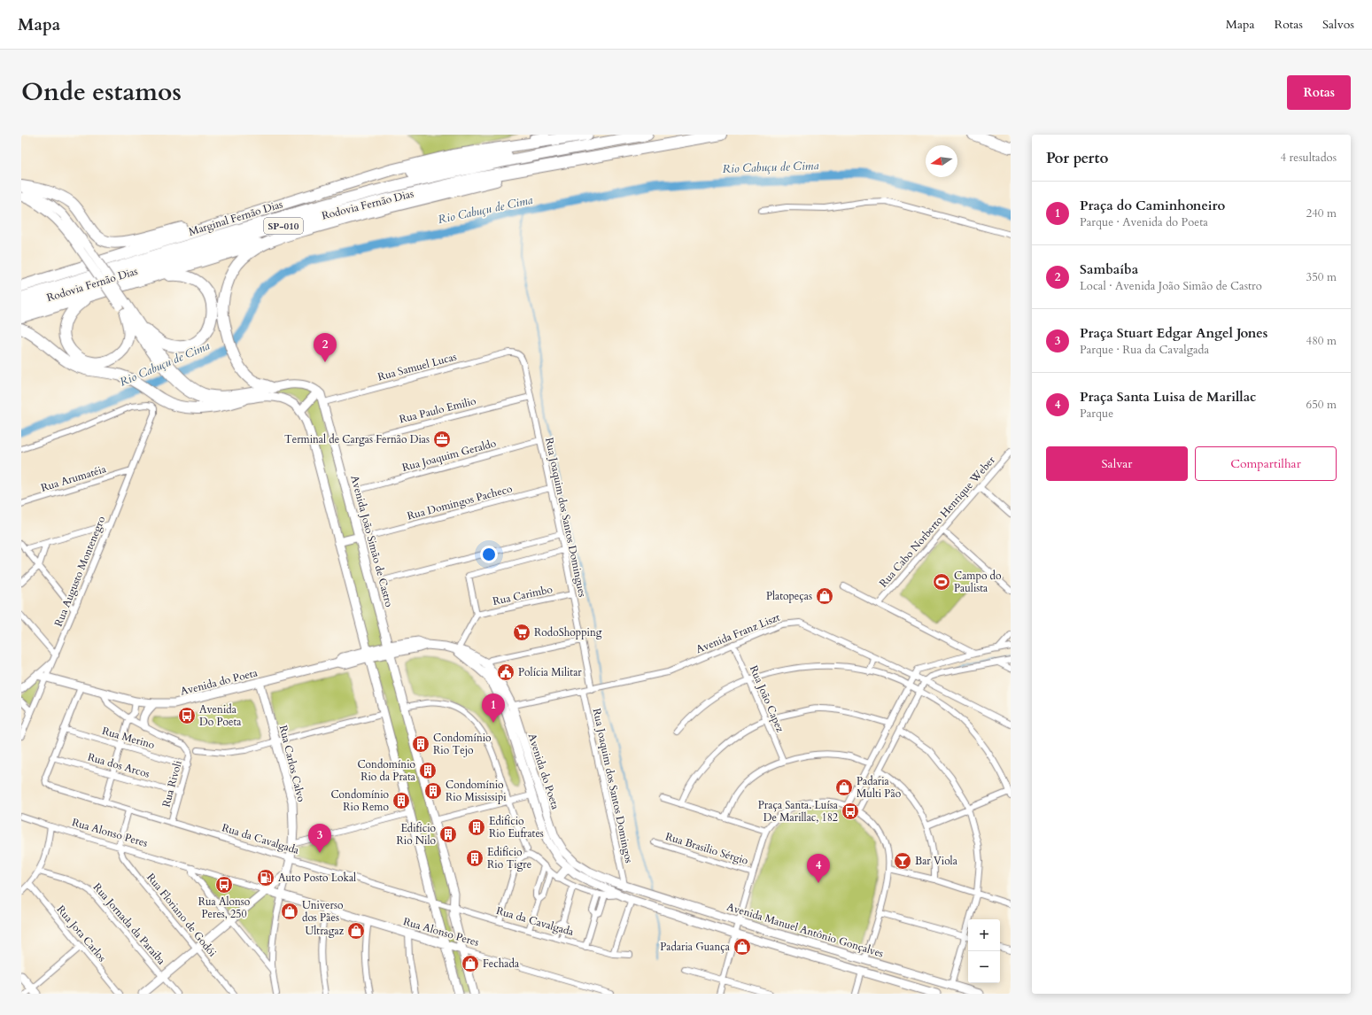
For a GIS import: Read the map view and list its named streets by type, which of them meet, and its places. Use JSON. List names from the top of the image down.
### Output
{
  "streets": {
    "highway": ["Rodovia Fernão Dias", "Marginal Fernão Dias", "SP-010"],
    "main road": [
      "Avenida João Simão de Castro",
      "Avenida do Poeta",
      "Rua Carlos Calvo",
      "Rua Alonso Peres",
      "Avenida Manuel Antônio Gonçalves"
    ],
    "street": [
      "Rua Samuel Lucas",
      "Rua Paulo Emilio",
      "Rua Joaquim Geraldo",
      "Rua Arumatéia",
      "Rua Domingos Pacheco",
      "Rua Joaquim dos Santos Domingues",
      "Rua Cabo Norberto Henrique Weber",
      "Rua Augusto Montenegro",
      "Rua Carimbo",
      "Avenida Franz Liszt",
      "Rua João Capez",
      "Rua Merino",
      "Rua dos Arcos",
      "Rua Rivoli",
      "Rua Joaquim dos Santos Domingos",
      "Rua da Cavalgada",
      "Rua Brasilio Sérgio",
      "Rua Floriano de Godói",
      "Rua Jornada da Paraiba",
      "Rua Jota Carlos"
    ]
  },
  "crossings": [
    ["Rua Samuel Lucas", "Rua Joaquim dos Santos Domingues"],
    ["Rua Samuel Lucas", "Avenida João Simão de Castro"],
    ["Rua Paulo Emilio", "Rua Joaquim dos Santos Domingues"],
    ["Rua Joaquim Geraldo", "Rua Joaquim dos Santos Domingues"],
    ["Rua Arumatéia", "Rua Augusto Montenegro"],
    ["Rua Domingos Pacheco", "Rua Joaquim dos Santos Domingues"],
    ["Rua Joaquim dos Santos Domingues", "Rua Carimbo"],
    ["Rua Joaquim dos Santos Domingues", "Avenida Franz Liszt"],
    ["Avenida João Simão de Castro", "Avenida do Poeta"],
    ["Avenida João Simão de Castro", "Rua Alonso Peres"],
    ["Avenida João Simão de Castro", "Rua da Cavalgada"],
    ["Rua Augusto Montenegro", "Avenida do Poeta"],
    ["Avenida Franz Liszt", "Avenida do Poeta"],
    ["Avenida Franz Liszt", "Rua João Capez"],
    ["Avenida Franz Liszt", "Rua Joaquim dos Santos Domingos"],
    ["Avenida do Poeta", "Rua Carlos Calvo"],
    ["Avenida do Poeta", "Rua Joaquim dos Santos Domingos"],
    ["Avenida do Poeta", "Rua da Cavalgada"],
    ["Avenida do Poeta", "Avenida Manuel Antônio Gonçalves"],
    ["Rua Merino", "Rua Rivoli"],
    ["Rua Merino", "Rua da Cavalgada"],
    ["Rua Carlos Calvo", "Rua Alonso Peres"],
    ["Rua Carlos Calvo", "Rua da Cavalgada"],
    ["Rua dos Arcos", "Rua Rivoli"],
    ["Rua dos Arcos", "Rua da Cavalgada"],
    ["Rua Rivoli", "Rua da Cavalgada"],
    ["Rua Joaquim dos Santos Domingos", "Avenida Manuel Antônio Gonçalves"],
    ["Rua Alonso Peres", "Rua Floriano de Godói"]
  ],
  "water": ["Rio Cabuçu de Cima"],
  "places": {
    "office": ["Terminal de Cargas Fernão Dias"],
    "sports": ["Campo do Paulista"],
    "shop": [
      "Platopeças",
      "Padaria Multi Pão",
      "Universo dos Pães",
      "Ultragaz",
      "Padaria Guança",
      "Fechada"
    ],
    "supermarket": ["RodoShopping"],
    "public building": ["Polícia Militar"],
    "bus stop": ["Avenida Do Poeta", "Praça Santa. Luísa De Marillac, 182", "Rua Alonso Peres, 250"],
    "building": [
      "Condomínio Rio Tejo",
      "Condomínio Rio da Prata",
      "Condomínio Rio Mississipi",
      "Condomínio Rio Remo",
      "Edifício Rio Eufrates",
      "Edifício Rio Nilo",
      "Edifício Rio Tigre"
    ],
    "bar": ["Bar Viola"],
    "fuel station": ["Auto Posto Lokal"]
  },
  "north": "left",
  "page": {
    "header": "Mapa",
    "nav": ["Mapa", "Rotas", "Salvos"],
    "title": "Onde estamos",
    "buttons": [
      "Rotas",
      ["Salvar", "Compartilhar"]
    ],
    "heading": ["Por perto", "4 resultados"],
    "list": [
      {
        "mark": "1",
        "name": "Praça do Caminhoneiro",
        "note": "Parque · Avenida do Poeta",
        "value": "240 m"
      },
      {
        "mark": "2",
        "name": "Sambaíba",
        "note": "Local · Avenida João Simão de Castro",
        "value": "350 m"
      },
      {
        "mark": "3",
        "name": "Praça Stuart Edgar Angel Jones",
        "note": "Parque · Rua da Cavalgada",
        "value": "480 m"
      },
      {
        "mark": "4",
        "name": "Praça Santa Luisa de Marillac",
        "note": "Parque",
        "value": "650 m"
      }
    ],
    "pins": [
      "2",
      "1",
      "3",
      "4"
    ],
    "map_buttons": ["+", "−"]
  }
}
